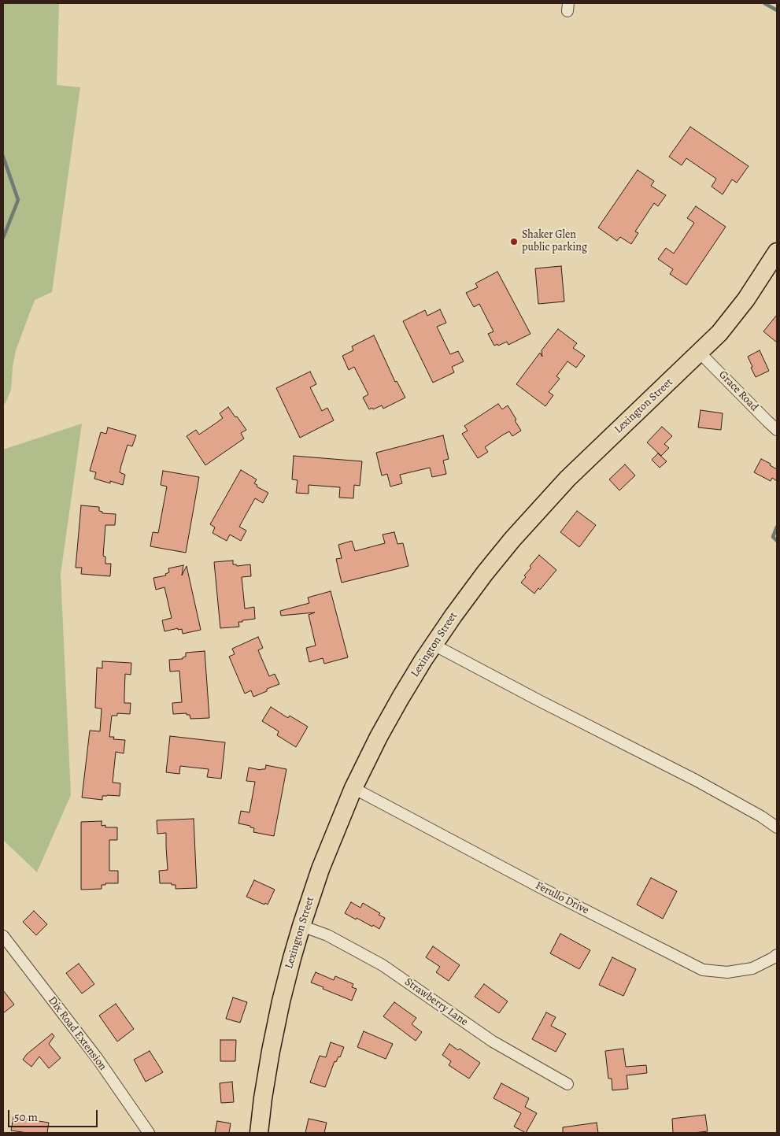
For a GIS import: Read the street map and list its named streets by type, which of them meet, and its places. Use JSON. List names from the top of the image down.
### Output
{
  "streets": {
    "main road": ["Lexington Street"],
    "street": [
      "Grace Road",
      "Ferullo Drive",
      "Strawberry Lane",
      "Dix Road Extension"
    ]
  },
  "crossings": [
    ["Grace Road", "Lexington Street"],
    ["Lexington Street", "Ferullo Drive"],
    ["Lexington Street", "Strawberry Lane"]
  ],
  "places": ["Shaker Glen public parking"],
  "scale_bar": "50 m"
}
